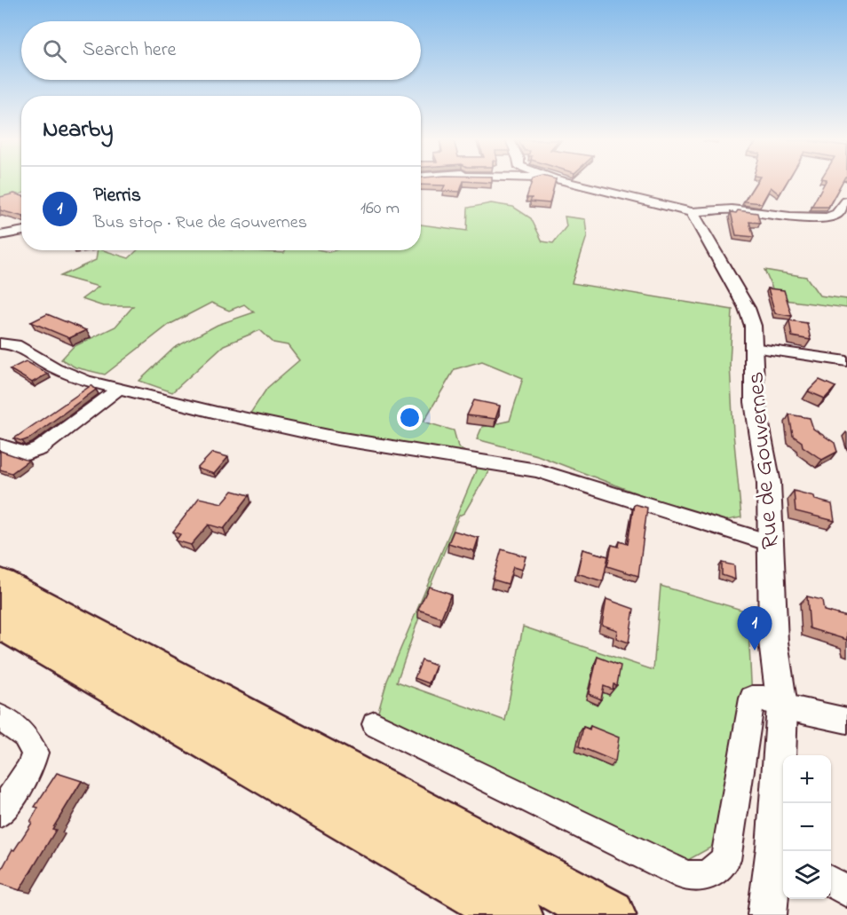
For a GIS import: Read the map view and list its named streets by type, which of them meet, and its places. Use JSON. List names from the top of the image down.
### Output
{
  "streets": {
    "street": ["Rue de Gouvernes"]
  },
  "page": {
    "search": "Search here",
    "heading": "Nearby",
    "list": [
      {
        "mark": "1",
        "name": "Pierris",
        "note": "Bus stop · Rue de Gouvernes",
        "value": "160 m"
      }
    ],
    "pins": "1",
    "map_buttons": ["+", "−"]
  }
}
